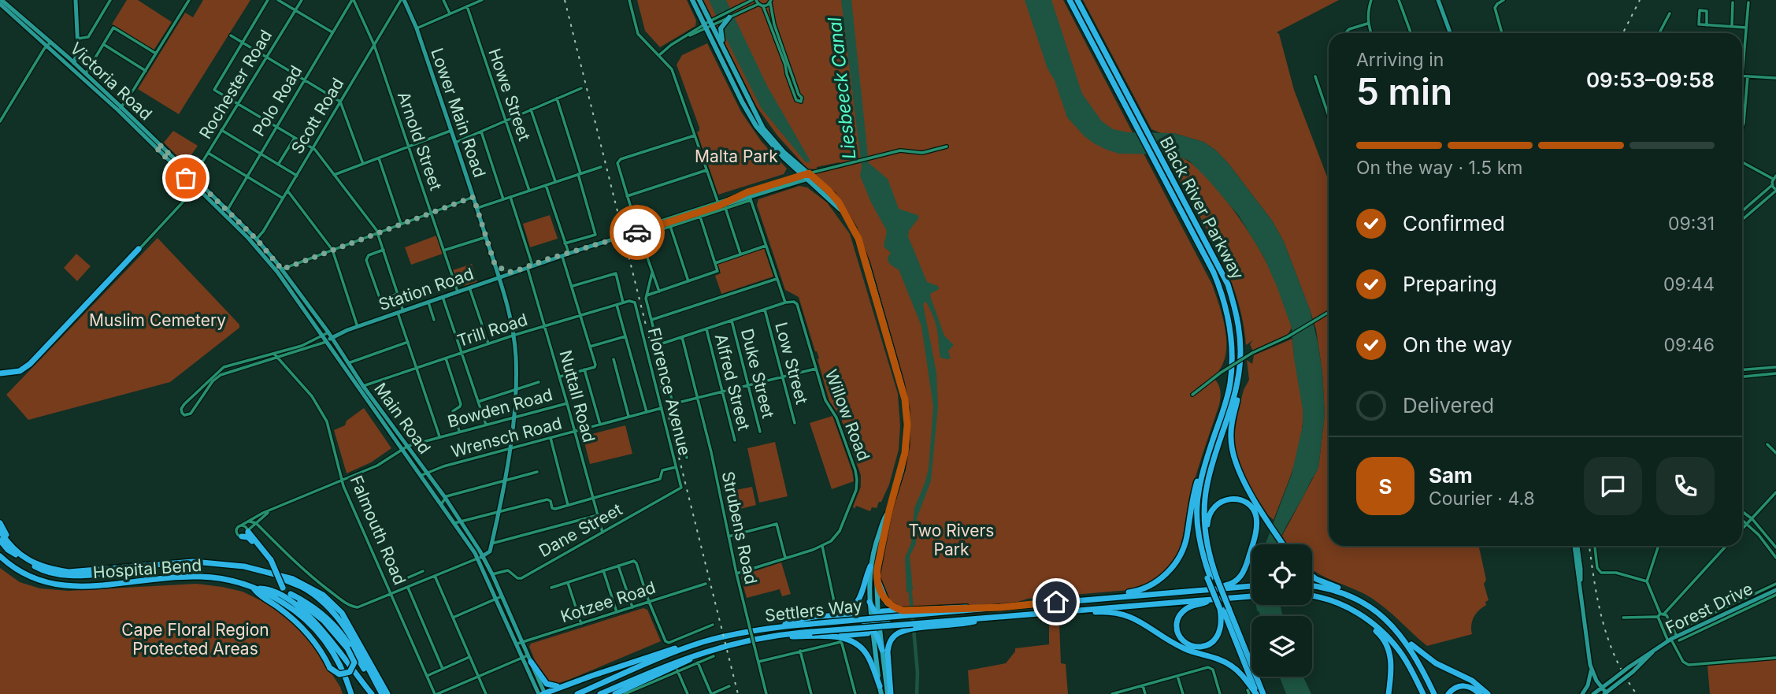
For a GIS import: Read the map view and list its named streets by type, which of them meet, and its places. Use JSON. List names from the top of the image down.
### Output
{
  "streets": {
    "highway": ["Black River Parkway", "Hospital Bend", "Settlers Way"],
    "main road": [
      "Victoria Road",
      "Lower Main Road",
      "Station Road",
      "Main Road",
      "Forest Drive"
    ],
    "street": [
      "Rochester Road",
      "Howe Street",
      "Polo Road",
      "Scott Road",
      "Arnold Street",
      "Trill Road",
      "Low Street",
      "Duke Street",
      "Alfred Street",
      "Florence Avenue",
      "Nuttall Road",
      "Bowden Road",
      "Willow Road",
      "Wrensch Road",
      "Strubens Road",
      "Falmouth Road",
      "Dane Street",
      "Kotzee Road"
    ]
  },
  "crossings": [
    ["Victoria Road", "Rochester Road"],
    ["Victoria Road", "Main Road"],
    ["Polo Road", "Arnold Street"],
    ["Polo Road", "Main Road"],
    ["Lower Main Road", "Scott Road"],
    ["Lower Main Road", "Station Road"],
    ["Lower Main Road", "Trill Road"],
    ["Lower Main Road", "Bowden Road"],
    ["Lower Main Road", "Main Road"],
    ["Lower Main Road", "Wrensch Road"],
    ["Scott Road", "Arnold Street"],
    ["Scott Road", "Main Road"],
    ["Arnold Street", "Station Road"],
    ["Station Road", "Nuttall Road"],
    ["Station Road", "Main Road"],
    ["Trill Road", "Florence Avenue"],
    ["Trill Road", "Nuttall Road"],
    ["Trill Road", "Main Road"],
    ["Florence Avenue", "Wrensch Road"],
    ["Florence Avenue", "Dane Street"],
    ["Nuttall Road", "Bowden Road"],
    ["Nuttall Road", "Wrensch Road"],
    ["Nuttall Road", "Dane Street"],
    ["Bowden Road", "Main Road"],
    ["Bowden Road", "Falmouth Road"],
    ["Main Road", "Wrensch Road"],
    ["Main Road", "Dane Street"],
    ["Main Road", "Kotzee Road"]
  ],
  "water": ["Liesbeeck Canal"],
  "parks": [
    "Malta Park",
    "Muslim Cemetery",
    "Two Rivers Park",
    "Cape Floral Region Protected Areas"
  ],
  "page": {
    "heading": ["5 min", "Arriving in", "09:53–09:58"],
    "panel": ["Sam", "Courier · 4.8"],
    "bar": "On the way · 1.5 km",
    "list": [
      ["Confirmed", "09:31"],
      ["Preparing", "09:44"],
      ["On the way", "09:46"],
      "Delivered"
    ],
    "round": "S"
  }
}
